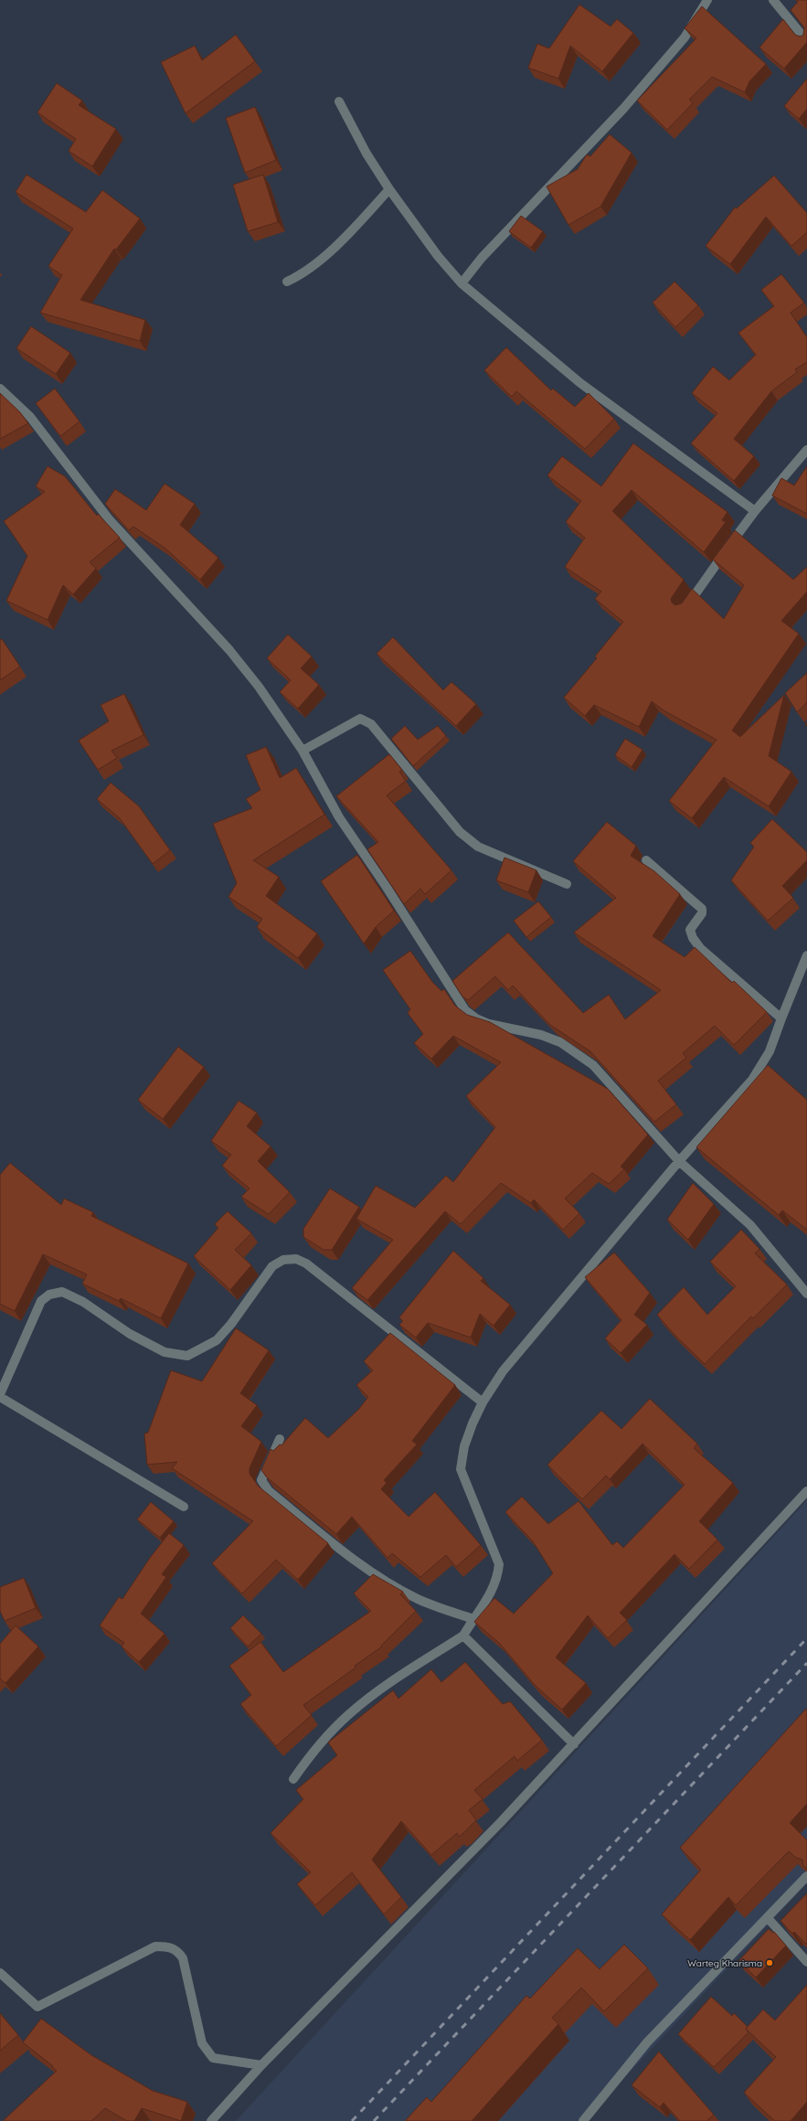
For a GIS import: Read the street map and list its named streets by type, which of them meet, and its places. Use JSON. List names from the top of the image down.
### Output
{
  "places": ["Warteg Kharisma"]
}
